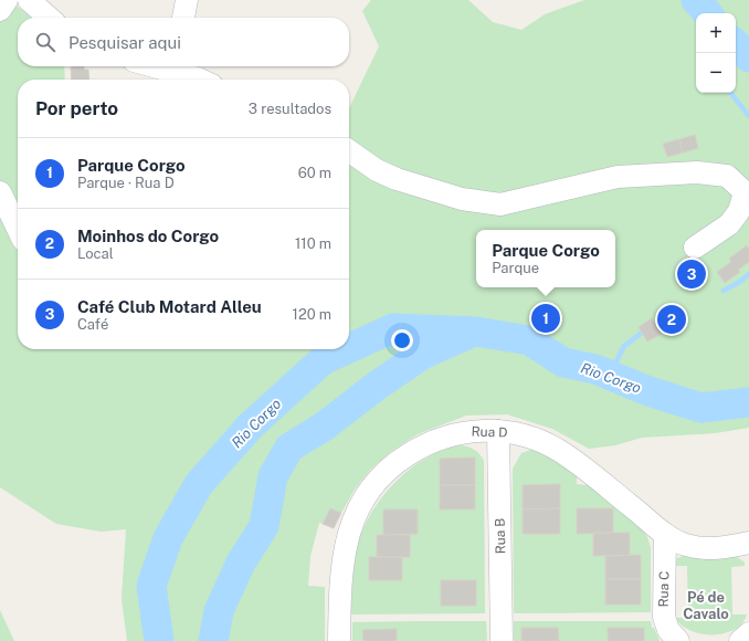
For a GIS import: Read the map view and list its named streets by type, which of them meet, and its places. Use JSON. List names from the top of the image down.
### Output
{
  "streets": {
    "street": ["Rua D", "Rua B", "Rua C"]
  },
  "crossings": [
    ["Rua D", "Rua B"],
    ["Rua D", "Rua C"]
  ],
  "districts": ["Pé de Cavalo"],
  "water": ["Rio Corgo"],
  "page": {
    "map_buttons": ["+", "−"],
    "search": "Pesquisar aqui",
    "heading": ["Por perto", "3 resultados"],
    "list": [
      {
        "mark": "1",
        "name": "Parque Corgo",
        "note": "Parque · Rua D",
        "value": "60 m"
      },
      {
        "mark": "2",
        "name": "Moinhos do Corgo",
        "note": "Local",
        "value": "110 m"
      },
      {
        "mark": "3",
        "name": "Café Club Motard Alleu",
        "note": "Café",
        "value": "120 m"
      }
    ],
    "popup": ["Parque Corgo", "Parque"],
    "pins": ["3", "1", "2"]
  }
}
